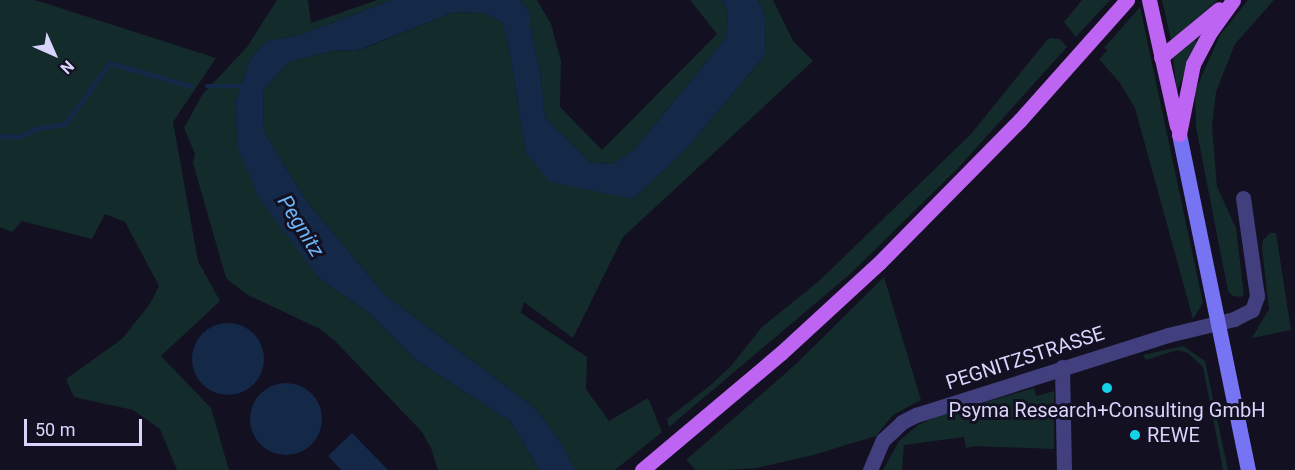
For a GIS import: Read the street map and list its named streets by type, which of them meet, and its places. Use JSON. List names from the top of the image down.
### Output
{
  "streets": {
    "street": ["PEGNITZSTRASSE"]
  },
  "water": ["Pegnitz"],
  "places": ["Psyma Research+Consulting GmbH", "REWE"],
  "scale_bar": "50 m",
  "north": "bottom right"
}
